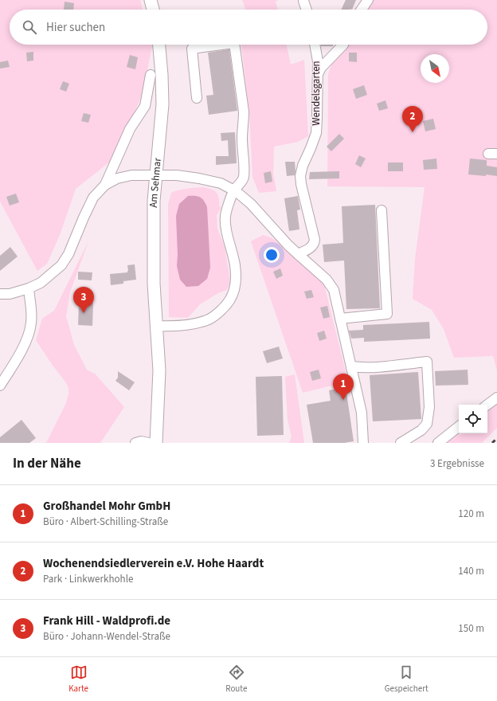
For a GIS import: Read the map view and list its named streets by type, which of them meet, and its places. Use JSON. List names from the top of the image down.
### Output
{
  "streets": {
    "main road": ["Am Sehmar"],
    "street": ["Wendelsgarten"]
  },
  "north": "bottom right",
  "page": {
    "search": "Hier suchen",
    "pins": ["2", "3", "1"],
    "heading": ["In der Nähe", "3 Ergebnisse"],
    "list": [
      {
        "mark": "1",
        "name": "Großhandel Mohr GmbH",
        "note": "Büro · Albert-Schilling-Straße",
        "value": "120 m"
      },
      {
        "mark": "2",
        "name": "Wochenendsiedlerverein e.V. Hohe Haardt",
        "note": "Park · Linkwerkhohle",
        "value": "140 m"
      },
      {
        "mark": "3",
        "name": "Frank Hill - Waldprofi.de",
        "note": "Büro · Johann-Wendel-Straße",
        "value": "150 m"
      }
    ],
    "nav": ["Karte", "Route", "Gespeichert"]
  }
}
